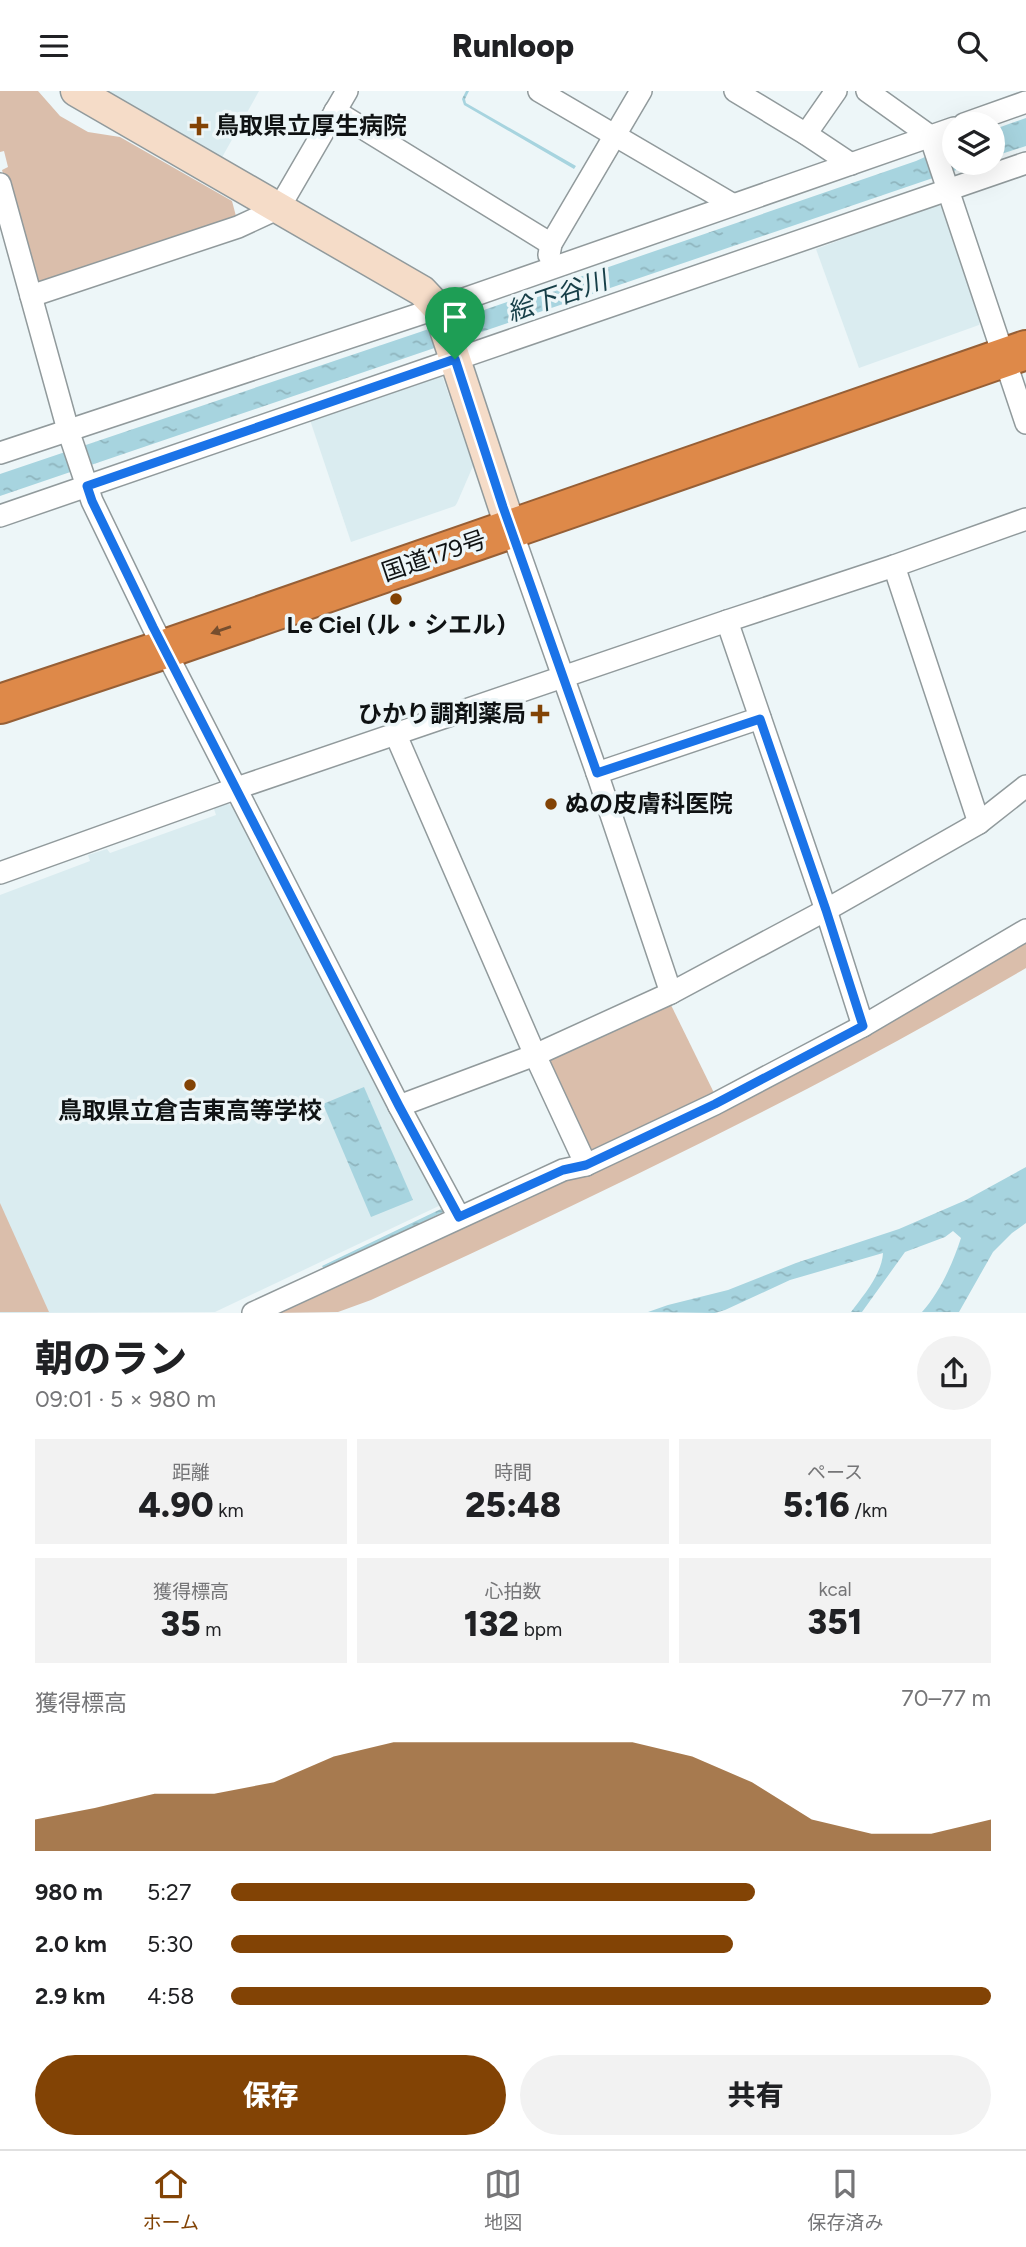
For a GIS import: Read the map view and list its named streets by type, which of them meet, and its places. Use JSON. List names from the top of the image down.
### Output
{
  "streets": {
    "highway": ["国道179号"]
  },
  "water": ["絵下谷川"],
  "places": {
    "health": ["鳥取県立厚生病院", "ひかり調剤薬局"],
    "other": ["Le Ciel (ル・シエル)", "ぬの皮膚科医院", "鳥取県立倉吉東高等学校"]
  },
  "page": {
    "header": "Runloop",
    "heading": ["朝のラン", "09:01 · 5 × 980 m"],
    "stats": [
      ["距離", "4.90 km"],
      ["時間", "25:48"],
      ["ペース", "5:16 /km"],
      ["獲得標高", "35 m"],
      ["心拍数", "132 bpm"],
      ["kcal", "351"]
    ],
    "chart": ["獲得標高", "70–77 m"],
    "list": [
      {
        "name": "980 m",
        "note": "5:27"
      },
      {
        "name": "2.0 km",
        "note": "5:30"
      },
      {
        "name": "2.9 km",
        "note": "4:58"
      }
    ],
    "buttons": ["保存", "共有"],
    "tabs": ["ホーム", "地図", "保存済み"]
  }
}
